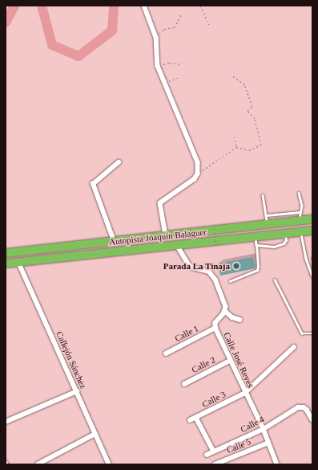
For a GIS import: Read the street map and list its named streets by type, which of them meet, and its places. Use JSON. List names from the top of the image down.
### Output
{
  "streets": {
    "highway": ["Autopista Joaquín Balaguer"],
    "street": [
      "Calle 1",
      "Callejón Sánchez",
      "Calle José Reyes",
      "Calle 2",
      "Calle 3",
      "Calle 4",
      "Calle 5"
    ]
  },
  "crossings": [
    ["Autopista Joaquín Balaguer", "Callejón Sánchez"],
    ["Calle 1", "Calle José Reyes"],
    ["Calle José Reyes", "Calle 2"],
    ["Calle José Reyes", "Calle 3"],
    ["Calle José Reyes", "Calle 4"],
    ["Calle José Reyes", "Calle 5"]
  ],
  "places": ["Parada La Tinaja"]
}
